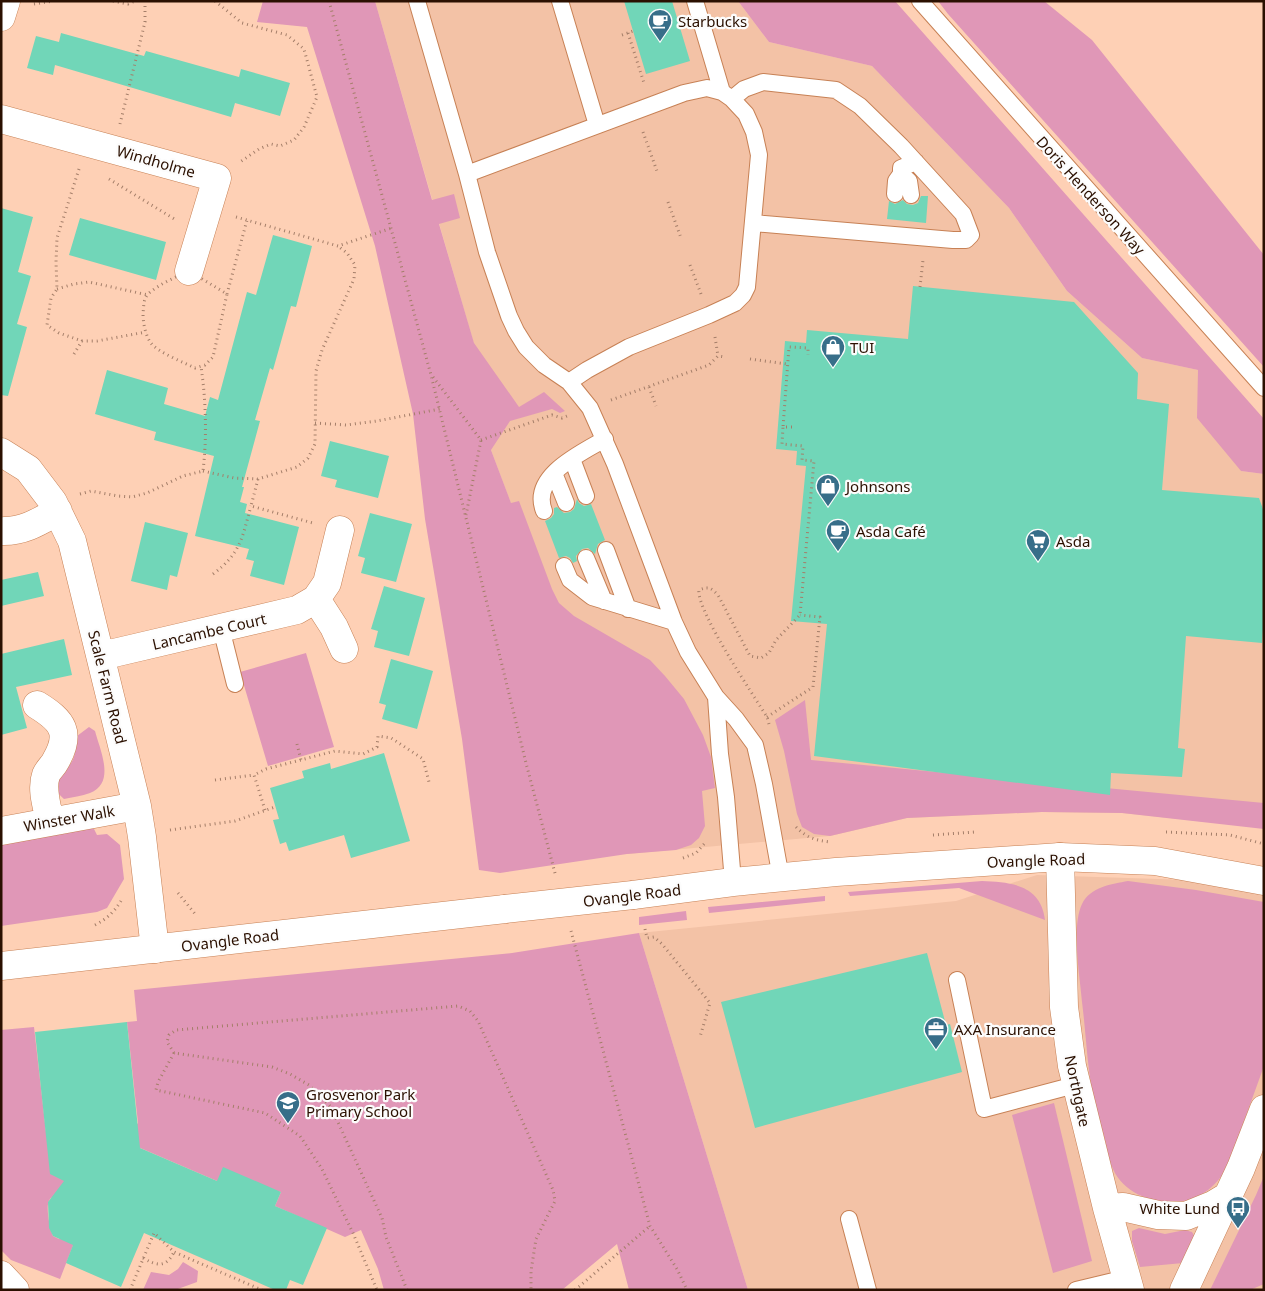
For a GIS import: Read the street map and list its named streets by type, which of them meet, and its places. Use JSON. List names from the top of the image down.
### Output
{
  "streets": {
    "street": [
      "Windholme",
      "Lancambe Court",
      "Scale Farm Road",
      "Winster Walk",
      "Ovangle Road",
      "Northgate"
    ],
    "lane": ["Doris Henderson Way"]
  },
  "crossings": [
    ["Lancambe Court", "Scale Farm Road"],
    ["Scale Farm Road", "Winster Walk"],
    ["Scale Farm Road", "Ovangle Road"],
    ["Ovangle Road", "Northgate"]
  ],
  "places": {
    "cafe": ["Starbucks", "Asda Café"],
    "shop": ["TUI", "Johnsons"],
    "supermarket": ["Asda"],
    "office": ["AXA Insurance"],
    "school or university": ["Grosvenor Park Primary School"],
    "bus stop": ["White Lund"]
  }
}
